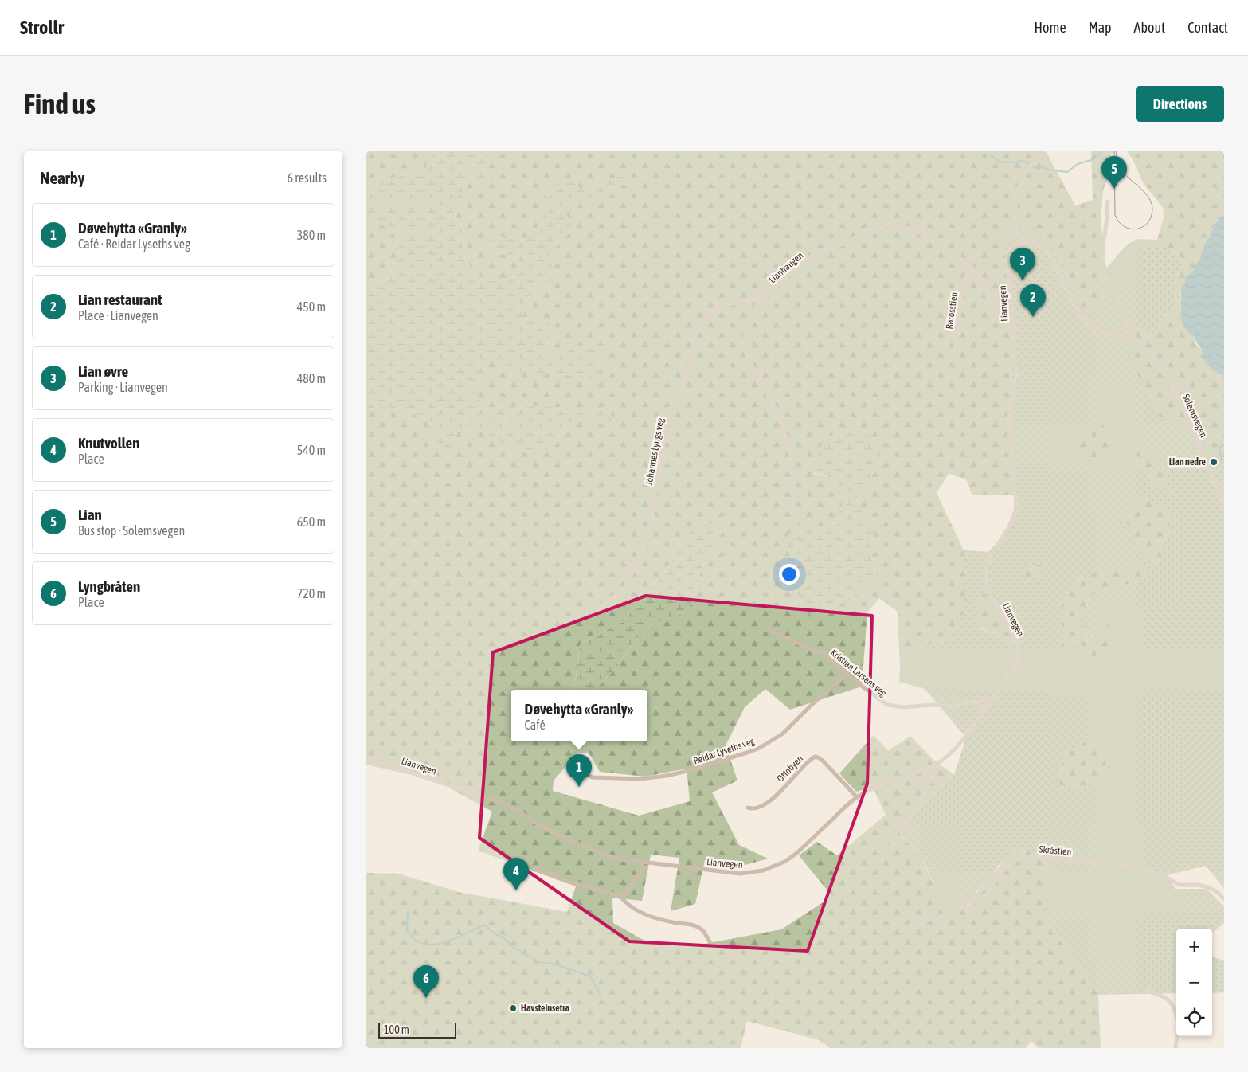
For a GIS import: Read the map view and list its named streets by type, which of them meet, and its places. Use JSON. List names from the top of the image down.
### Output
{
  "streets": {
    "street": [
      "Lianhaugen",
      "Lianvegen",
      "Rørosstien",
      "Solemsvegen",
      "Johannes Lyngs veg",
      "Kristian Larsens veg",
      "Reidar Lyseths veg",
      "Ottobyen",
      "Skråstien"
    ]
  },
  "crossings": [
    ["Lianhaugen", "Lianvegen"],
    ["Lianhaugen", "Rørosstien"],
    ["Lianhaugen", "Johannes Lyngs veg"],
    ["Lianvegen", "Solemsvegen"],
    ["Lianvegen", "Kristian Larsens veg"],
    ["Lianvegen", "Ottobyen"],
    ["Kristian Larsens veg", "Reidar Lyseths veg"]
  ],
  "places": ["Lian nedre", "Havsteinsetra"],
  "scale_bar": "100 m",
  "page": {
    "header": "Strollr",
    "nav": [
      "Home",
      "Map",
      "About",
      "Contact"
    ],
    "buttons": "Directions",
    "title": "Find us",
    "heading": ["Nearby", "6 results"],
    "pins": [
      "5",
      "3",
      "2",
      "1",
      "4",
      "6"
    ],
    "list": [
      {
        "mark": "1",
        "name": "Døvehytta «Granly»",
        "note": "Café · Reidar Lyseths veg",
        "value": "380 m"
      },
      {
        "mark": "2",
        "name": "Lian restaurant",
        "note": "Place · Lianvegen",
        "value": "450 m"
      },
      {
        "mark": "3",
        "name": "Lian øvre",
        "note": "Parking · Lianvegen",
        "value": "480 m"
      },
      {
        "mark": "4",
        "name": "Knutvollen",
        "note": "Place",
        "value": "540 m"
      },
      {
        "mark": "5",
        "name": "Lian",
        "note": "Bus stop · Solemsvegen",
        "value": "650 m"
      },
      {
        "mark": "6",
        "name": "Lyngbråten",
        "note": "Place",
        "value": "720 m"
      }
    ],
    "popup": ["Døvehytta «Granly»", "Café"],
    "map_buttons": ["+", "−"],
    "scale": "100 m"
  }
}
